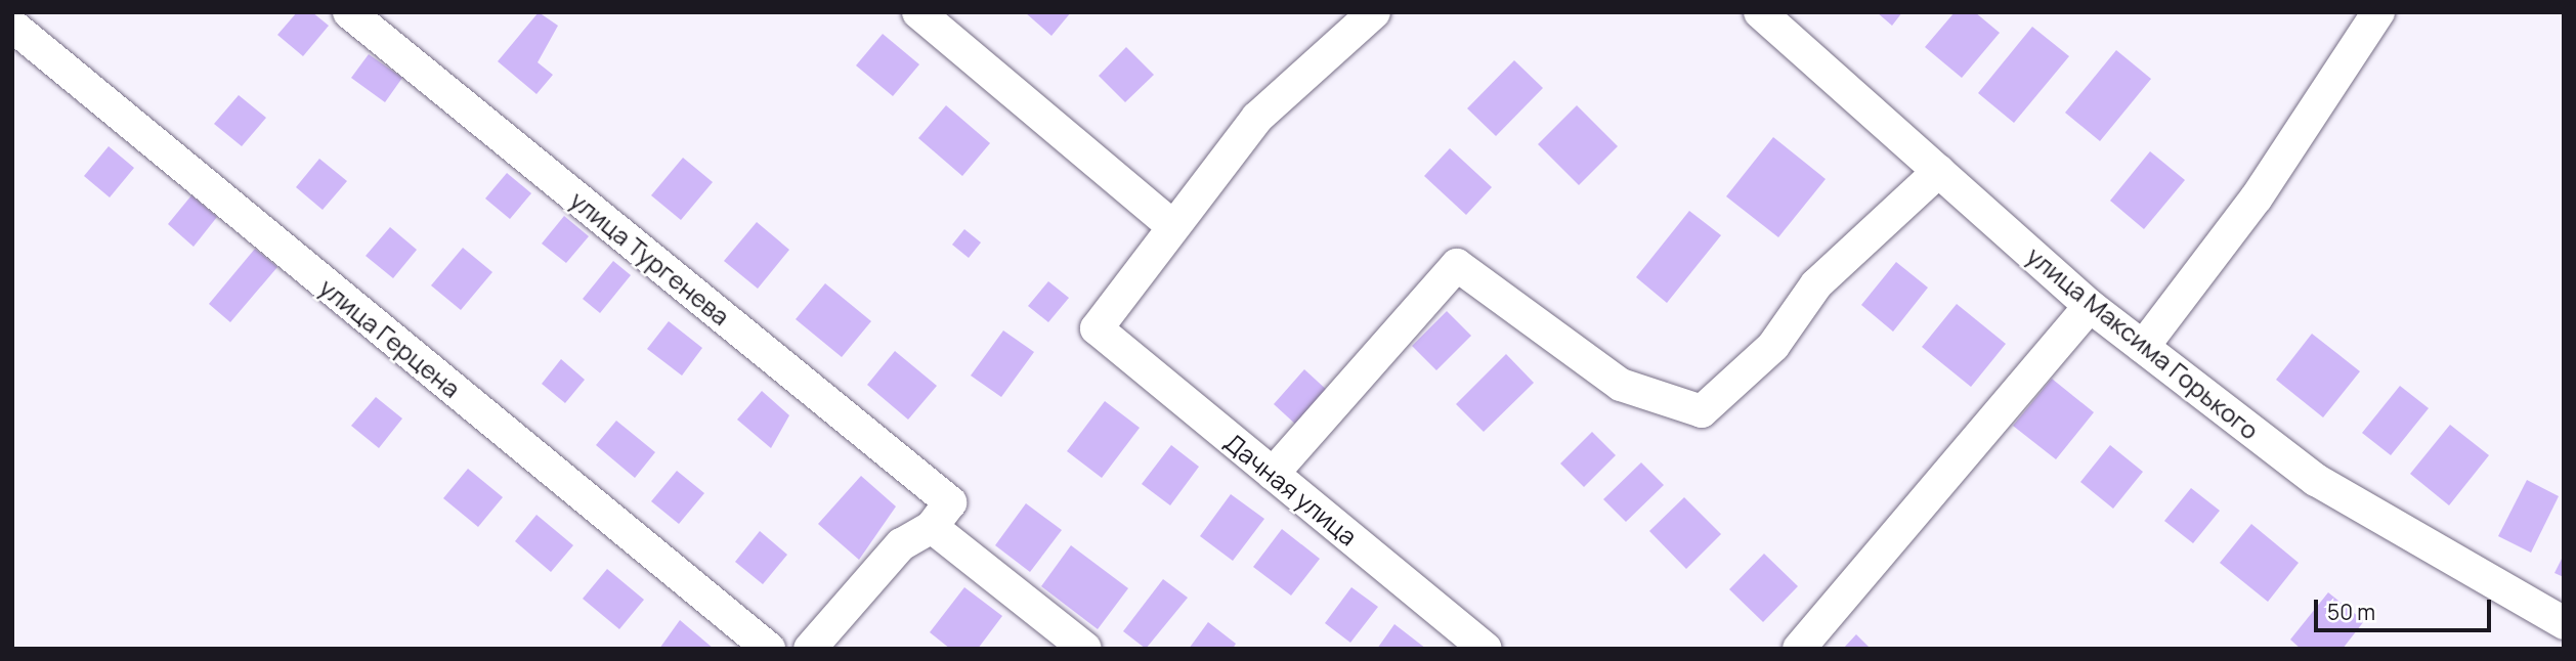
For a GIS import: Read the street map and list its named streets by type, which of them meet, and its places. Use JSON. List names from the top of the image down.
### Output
{
  "streets": {
    "street": [
      "улица Тургенева",
      "улица Герцена",
      "улица Максима Горького",
      "Дачная улица"
    ]
  },
  "scale_bar": "50 m"
}
